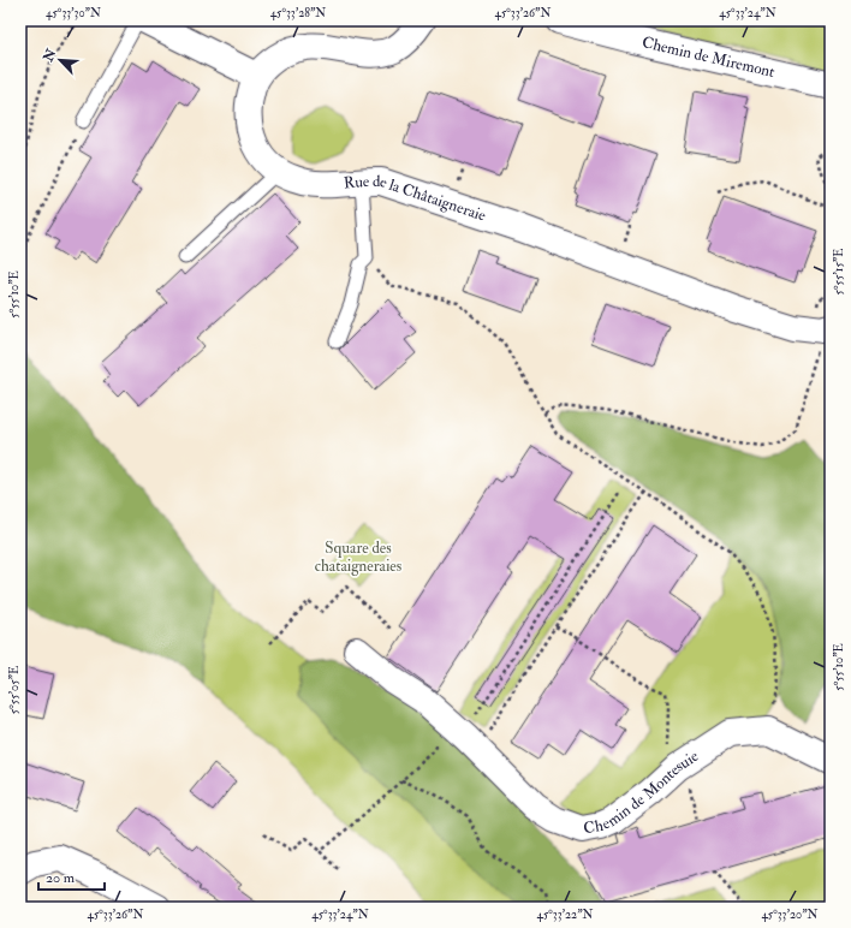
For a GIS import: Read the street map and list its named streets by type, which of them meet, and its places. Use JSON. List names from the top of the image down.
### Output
{
  "streets": {
    "street": ["Chemin de Miremont", "Rue de la Châtaigneraie", "Chemin de Montesuie"]
  },
  "parks": ["Square des chataigneraies"],
  "scale_bar": "20 m",
  "north": "top left",
  "coordinates": [
    "45°33'30\"N",
    "45°33'28\"N",
    "45°33'26\"N",
    "45°33'24\"N",
    "5°55'15\"E",
    "5°55'10\"E",
    "5°55'05\"E",
    "45°33'22\"N",
    "45°33'20\"N"
  ]
}
